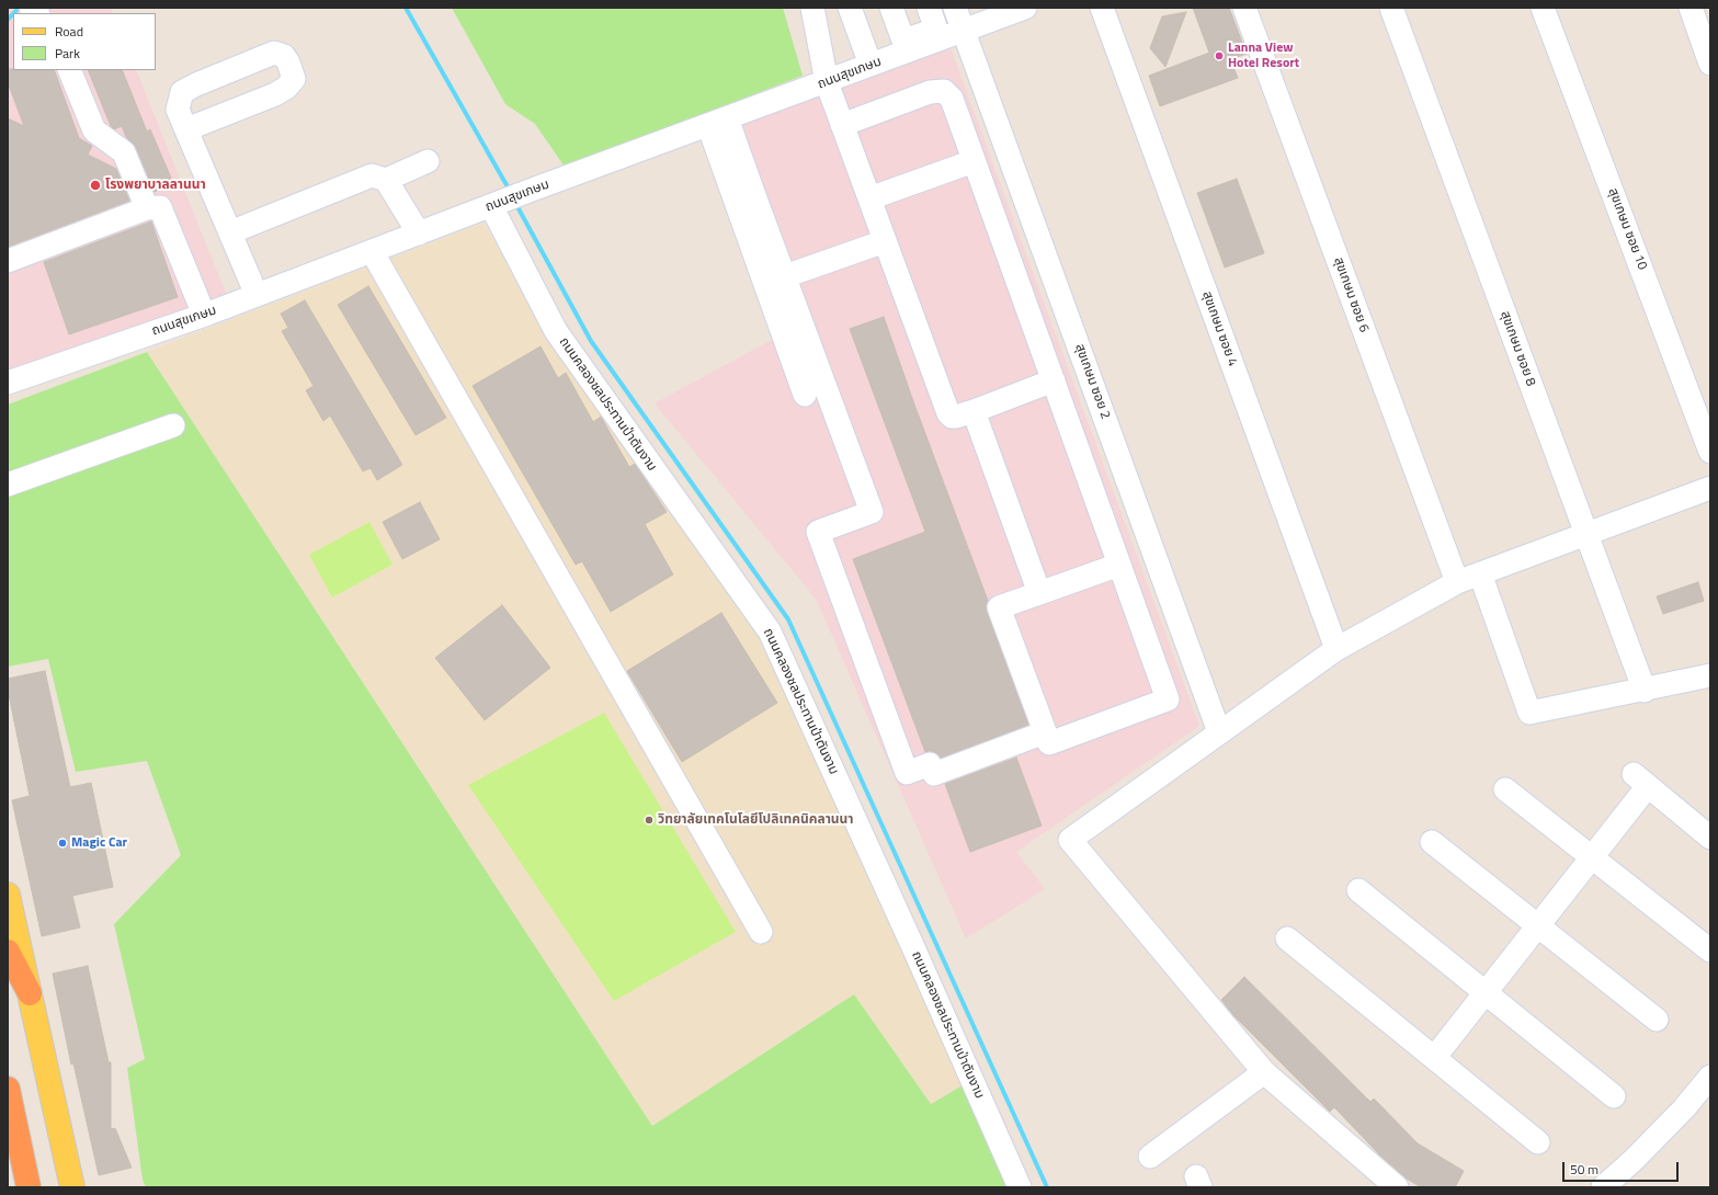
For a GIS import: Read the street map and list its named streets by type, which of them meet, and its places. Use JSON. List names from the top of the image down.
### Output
{
  "streets": {
    "street": [
      "ถนนสุขเกษม",
      "สุขเกษม ซอย 10",
      "สุขเกษม ซอย 6",
      "สุขเกษม ซอย 4",
      "สุขเกษม ซอย 8",
      "สุขเกษม ซอย 2",
      "ถนนคลองชลประทานป่าตันงาม"
    ]
  },
  "crossings": [
    ["ถนนสุขเกษม", "สุขเกษม ซอย 2"],
    ["ถนนสุขเกษม", "ถนนคลองชลประทานป่าตันงาม"]
  ],
  "places": [
    "Lanna View Hotel Resort",
    "โรงพยาบาลลานนา",
    "วิทยาลัยเทคโนโลยีโปลิเทคนิคลานนา",
    "Magic Car"
  ],
  "legend": ["Road", "Park"],
  "scale_bar": "50 m"
}
